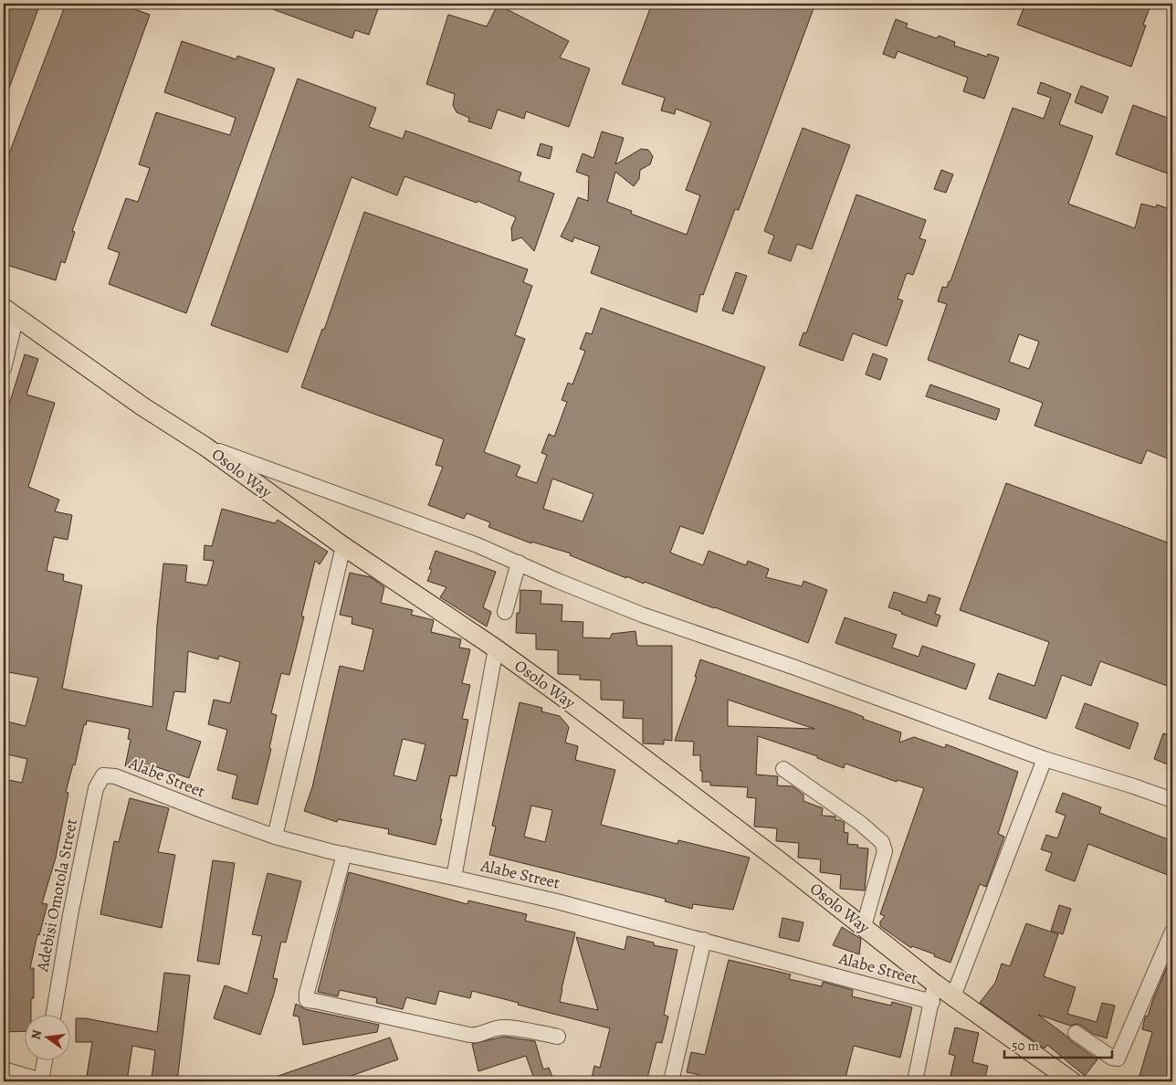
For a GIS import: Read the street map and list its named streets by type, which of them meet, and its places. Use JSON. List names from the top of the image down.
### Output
{
  "streets": {
    "main road": ["Osolo Way"],
    "street": ["Alabe Street", "Adebisi Omotola Street"]
  },
  "crossings": [
    ["Osolo Way", "Alabe Street"],
    ["Alabe Street", "Adebisi Omotola Street"]
  ],
  "scale_bar": "50 m",
  "north": "left"
}
